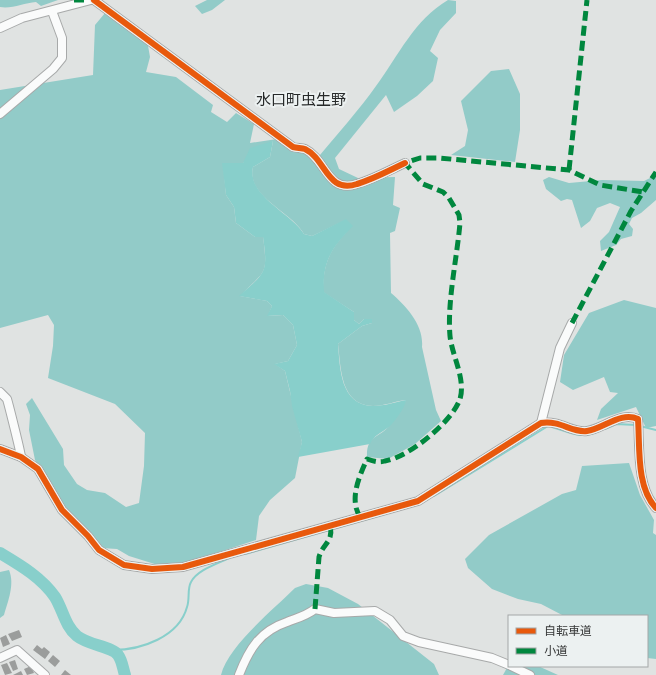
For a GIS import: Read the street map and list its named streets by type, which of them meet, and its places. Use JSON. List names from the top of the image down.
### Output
{
  "districts": ["水口町虫生野"],
  "legend": ["自転車道", "小道"]
}
